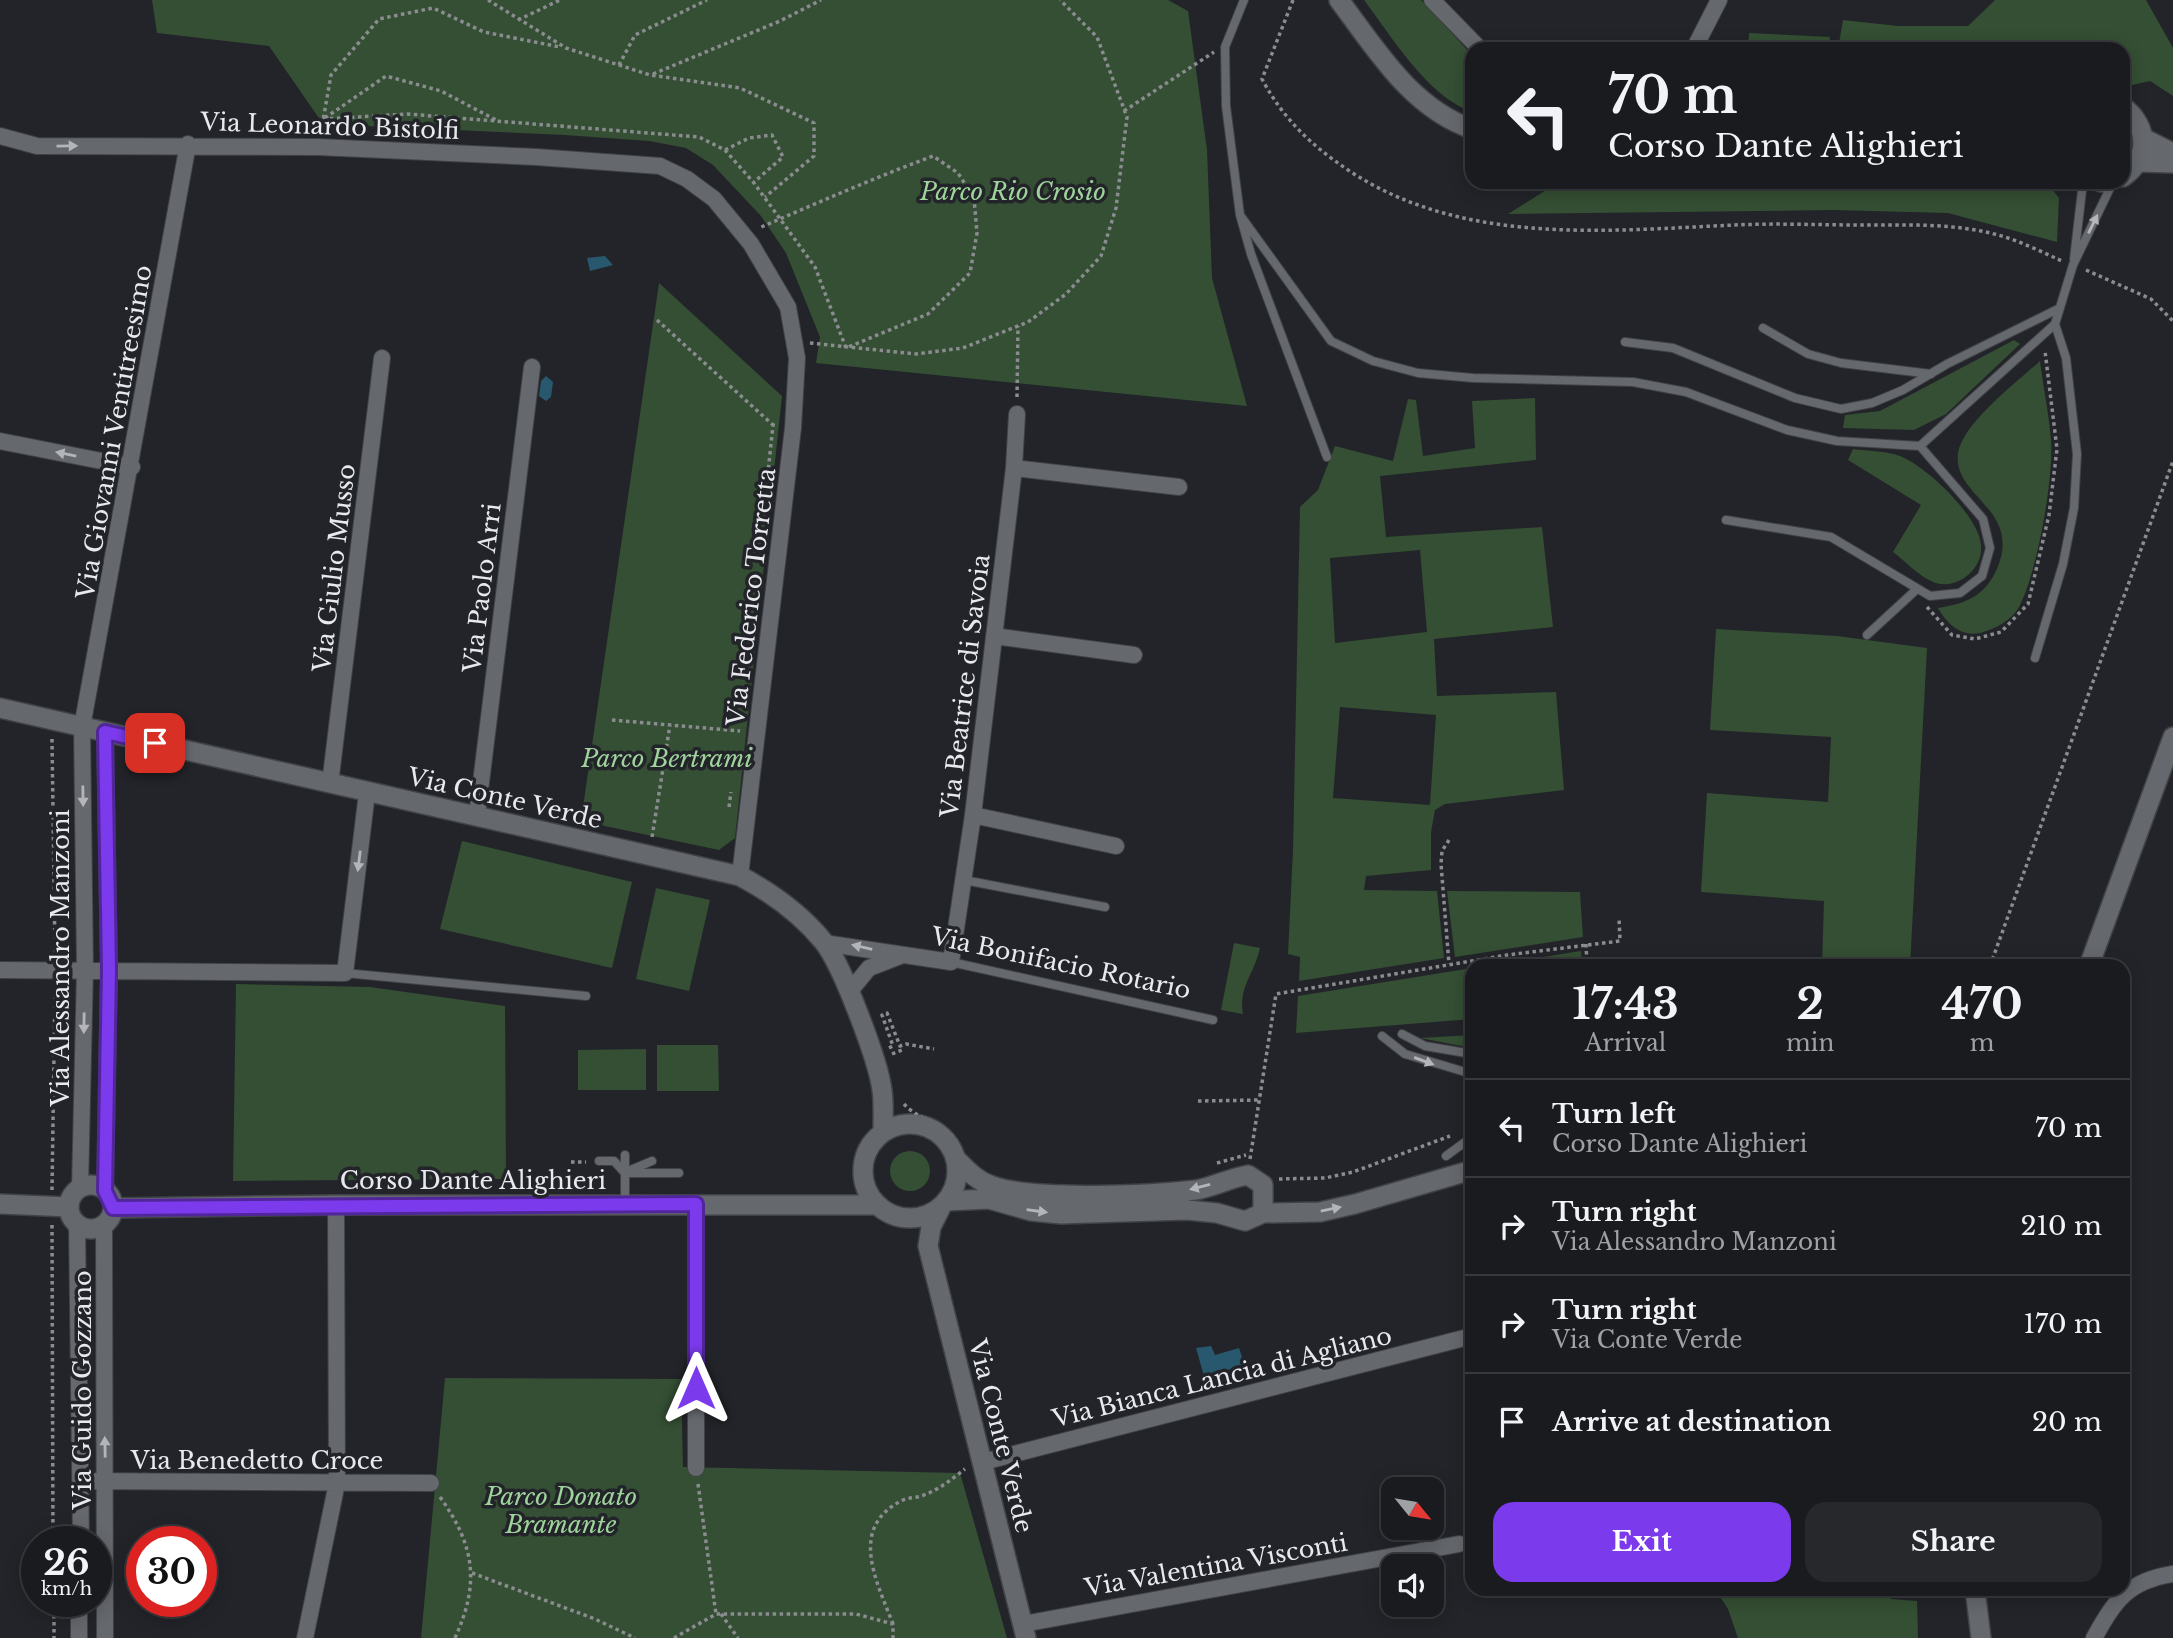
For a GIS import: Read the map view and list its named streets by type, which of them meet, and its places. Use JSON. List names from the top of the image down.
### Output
{
  "streets": {
    "street": [
      "Via Leonardo Bistolfi",
      "Via Giovanni Ventitreesimo",
      "Via Giulio Musso",
      "Via Paolo Arri",
      "Via Federico Torretta",
      "Via Beatrice di Savoia",
      "Via Conte Verde",
      "Via Alessandro Manzoni",
      "Via Bonifacio Rotario",
      "Corso Dante Alighieri",
      "Via Bianca Lancia di Agliano",
      "Via Guido Gozzano",
      "Via Benedetto Croce",
      "Via Valentina Visconti"
    ]
  },
  "crossings": [
    ["Via Leonardo Bistolfi", "Via Giovanni Ventitreesimo"],
    ["Via Leonardo Bistolfi", "Via Federico Torretta"],
    ["Via Giovanni Ventitreesimo", "Via Conte Verde"],
    ["Via Giovanni Ventitreesimo", "Via Alessandro Manzoni"],
    ["Via Giulio Musso", "Via Conte Verde"],
    ["Via Paolo Arri", "Via Conte Verde"],
    ["Via Federico Torretta", "Via Conte Verde"],
    ["Via Beatrice di Savoia", "Via Bonifacio Rotario"],
    ["Via Conte Verde", "Via Alessandro Manzoni"],
    ["Via Conte Verde", "Via Bonifacio Rotario"],
    ["Via Conte Verde", "Via Bianca Lancia di Agliano"],
    ["Via Conte Verde", "Via Valentina Visconti"],
    ["Via Alessandro Manzoni", "Corso Dante Alighieri"],
    ["Via Alessandro Manzoni", "Via Guido Gozzano"],
    ["Corso Dante Alighieri", "Via Guido Gozzano"],
    ["Via Guido Gozzano", "Via Benedetto Croce"]
  ],
  "parks": ["Parco Rio Crosio", "Parco Bertrami", "Parco Donato Bramante"],
  "north": "bottom right",
  "page": {
    "turn": ["70 m", "Corso Dante Alighieri"],
    "eta": [
      "17:43",
      "Arrival",
      "2",
      "min",
      "470",
      "m"
    ],
    "list": [
      {
        "name": "Turn left",
        "note": "Corso Dante Alighieri",
        "value": "70 m"
      },
      {
        "name": "Turn right",
        "note": "Via Alessandro Manzoni",
        "value": "210 m"
      },
      {
        "name": "Turn right",
        "note": "Via Conte Verde",
        "value": "170 m"
      },
      {
        "name": "Arrive at destination",
        "value": "20 m"
      }
    ],
    "buttons": ["Exit", "Share"],
    "speed": "26 km/h",
    "limit": "30"
  }
}
